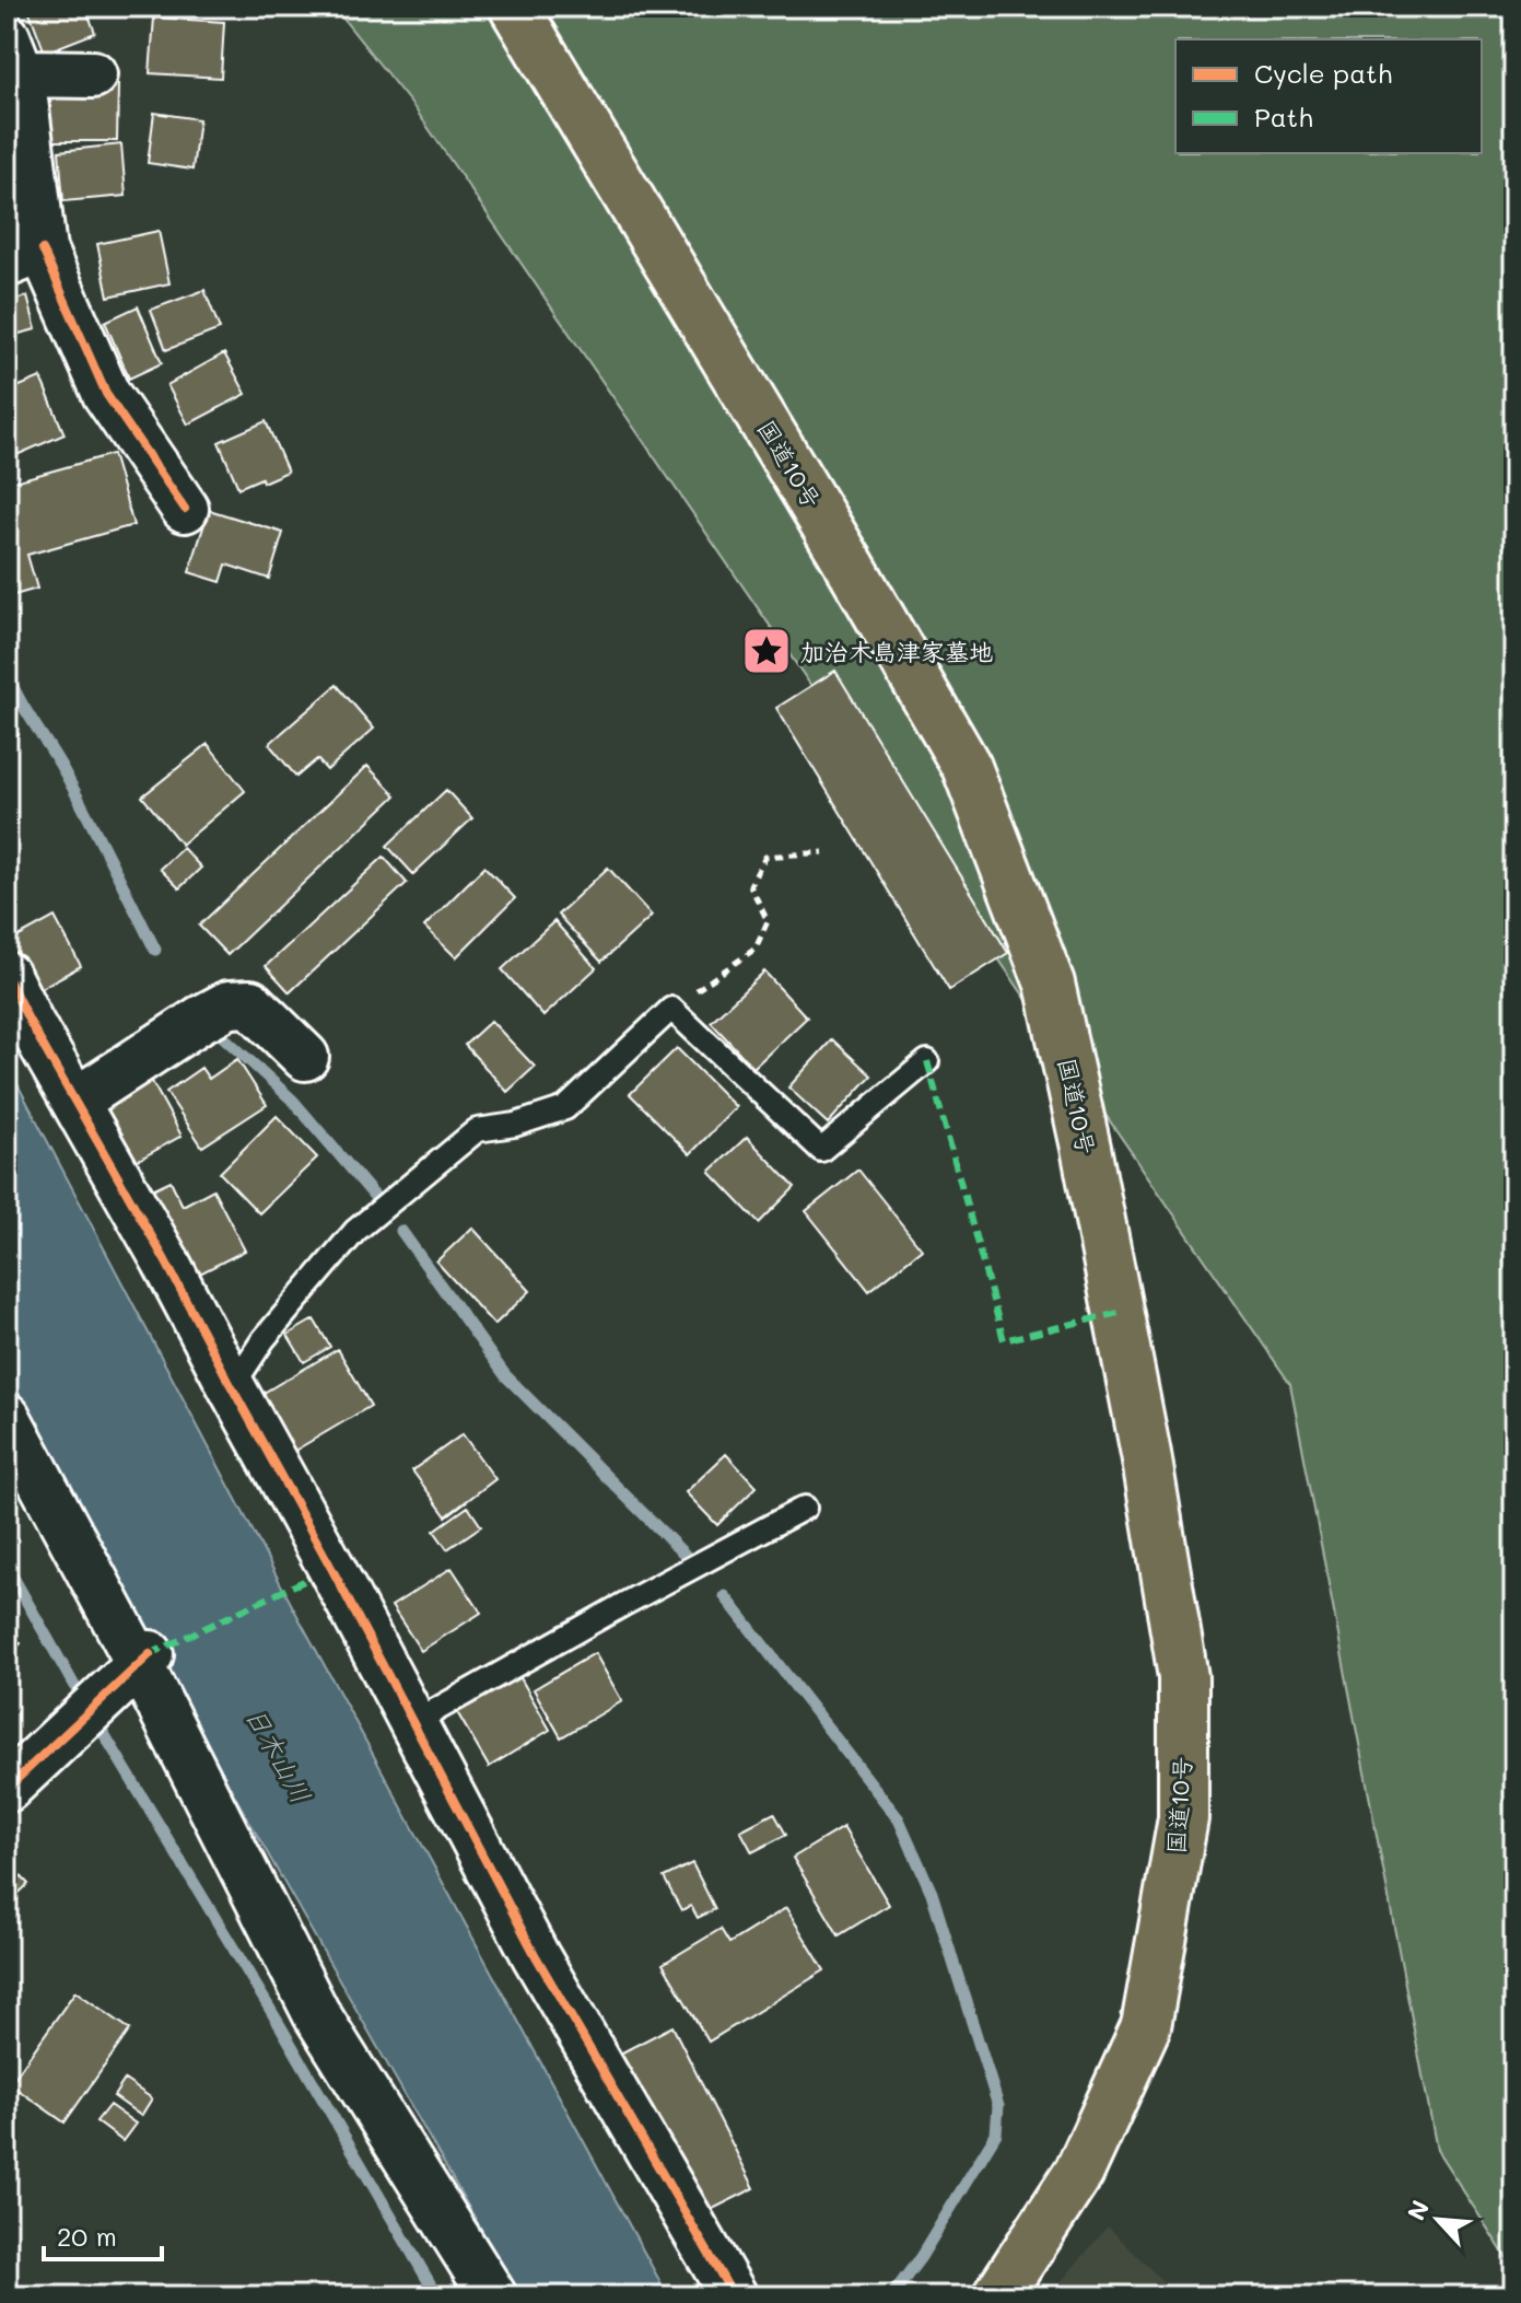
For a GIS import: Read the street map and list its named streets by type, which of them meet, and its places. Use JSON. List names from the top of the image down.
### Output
{
  "streets": {
    "highway": ["国道10号"]
  },
  "water": ["日木山川"],
  "places": {
    "place": ["加治木島津家墓地"]
  },
  "legend": ["Cycle path", "Path"],
  "scale_bar": "20 m",
  "north": "top left"
}
